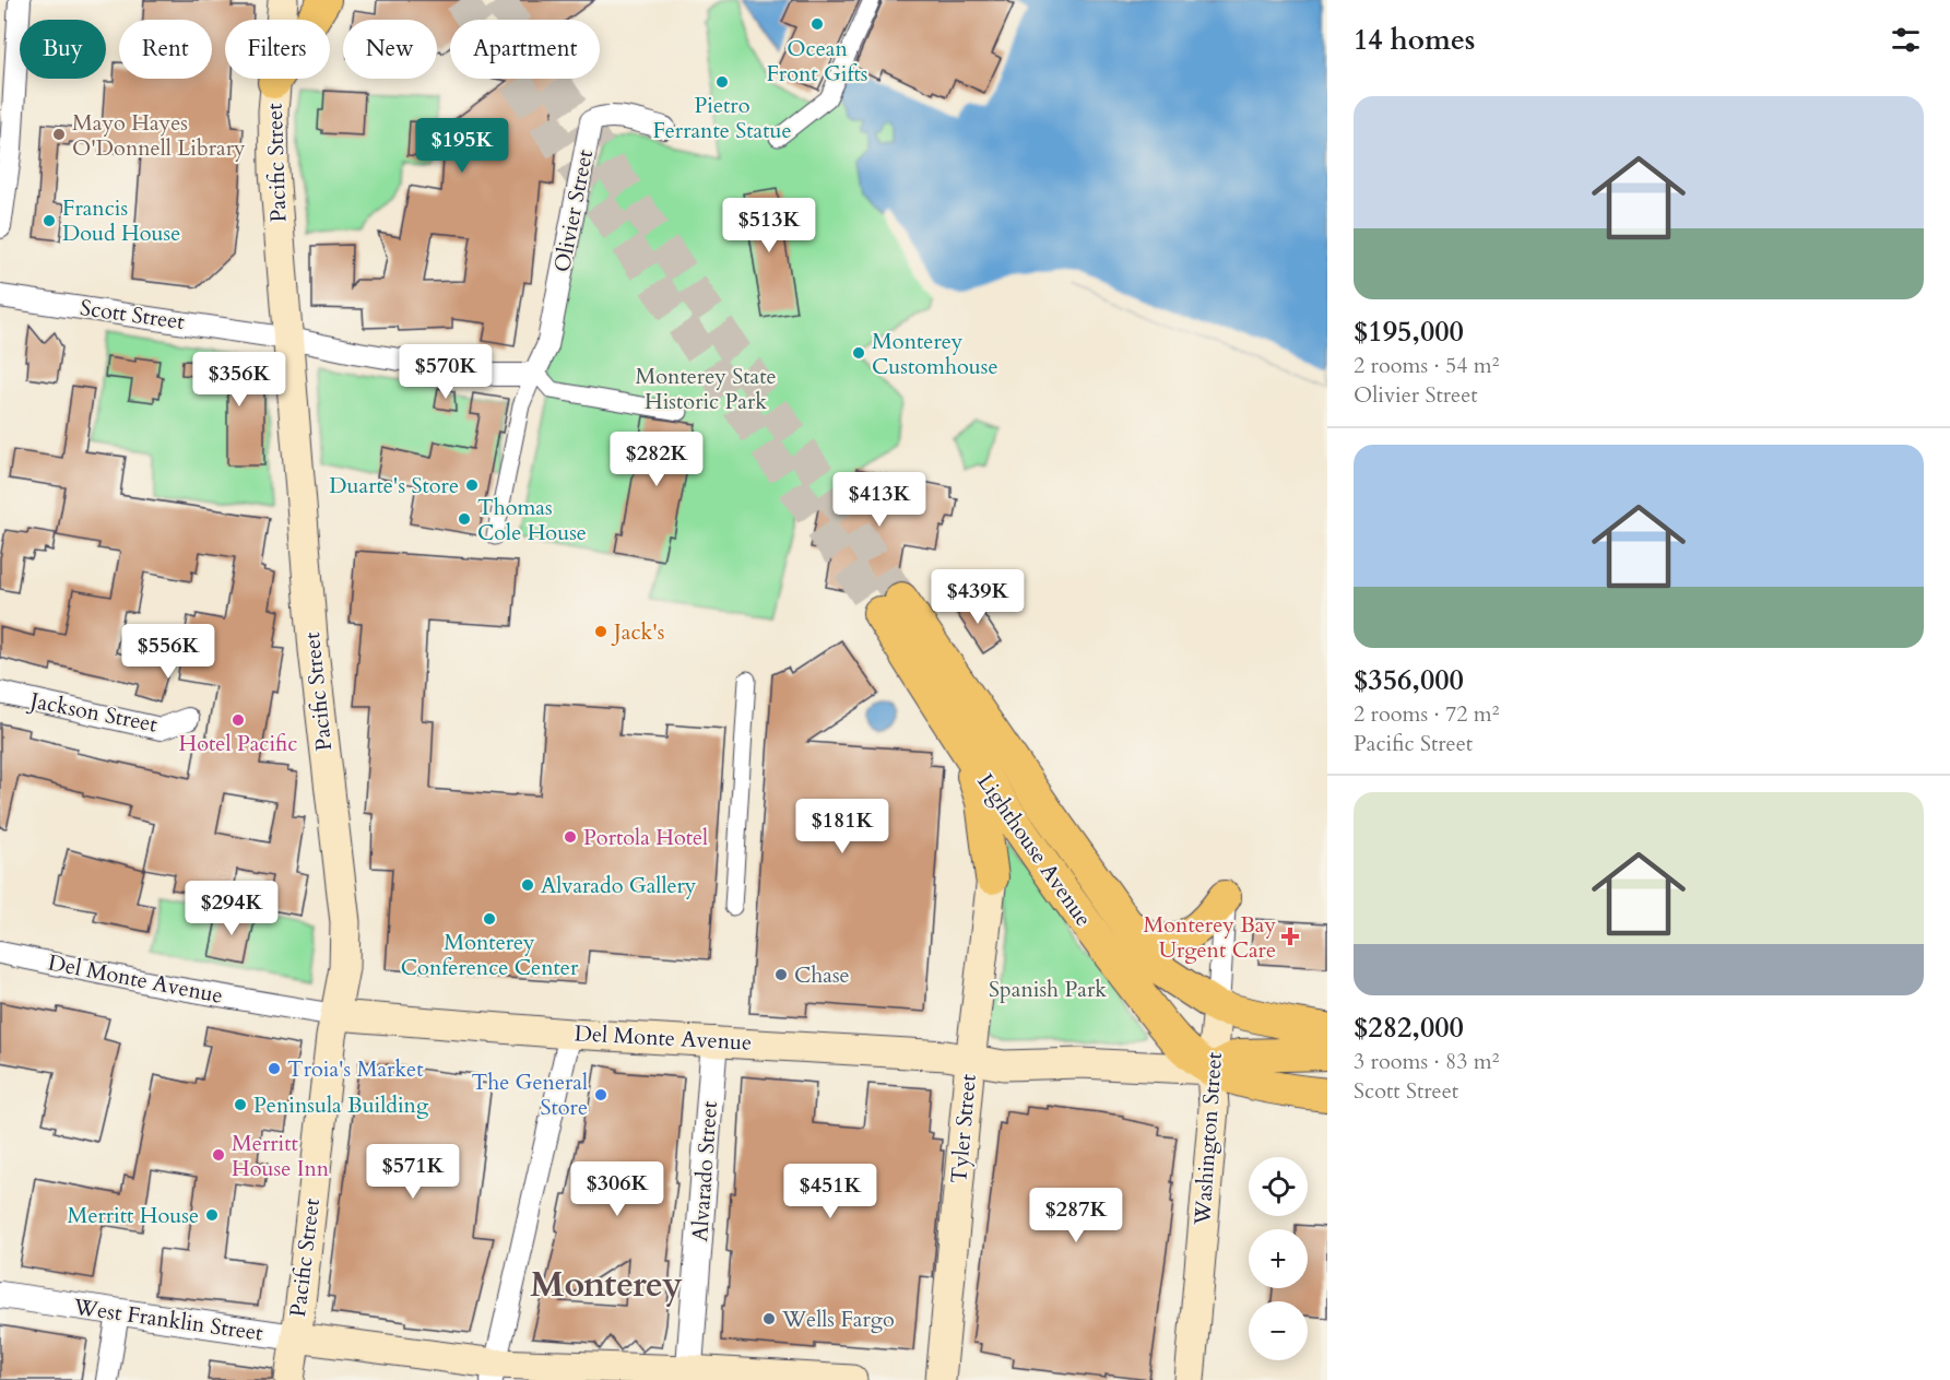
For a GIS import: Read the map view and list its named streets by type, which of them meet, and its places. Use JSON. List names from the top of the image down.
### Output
{
  "streets": {
    "main road": [
      "Pacific Street",
      "Lighthouse Avenue",
      "Del Monte Avenue",
      "Tyler Street",
      "Washington Street",
      "West Franklin Street"
    ],
    "street": [
      "Olivier Street",
      "Scott Street",
      "Jackson Street",
      "Alvarado Street"
    ]
  },
  "crossings": [
    ["Pacific Street", "Scott Street"],
    ["Pacific Street", "Del Monte Avenue"],
    ["Pacific Street", "West Franklin Street"],
    ["Olivier Street", "Scott Street"],
    ["Lighthouse Avenue", "Del Monte Avenue"],
    ["Lighthouse Avenue", "Washington Street"],
    ["Del Monte Avenue", "Tyler Street"],
    ["Del Monte Avenue", "Washington Street"],
    ["Del Monte Avenue", "Alvarado Street"],
    ["Alvarado Street", "West Franklin Street"]
  ],
  "districts": ["Monterey"],
  "parks": ["Monterey State Historic Park", "Spanish Park"],
  "places": {
    "other": [
      "Ocean Front Gifts",
      "Pietro Ferrante Statue",
      "Mayo Hayes O'Donnell Library",
      "Francis Doud House",
      "Monterey Customhouse",
      "Duarte's Store",
      "Thomas Cole House",
      "Jack's",
      "Hotel Pacific",
      "Portola Hotel",
      "Alvarado Gallery",
      "Monterey Conference Center",
      "Chase",
      "Troia's Market",
      "The General Store",
      "Peninsula Building",
      "Merritt House Inn",
      "Merritt House",
      "Wells Fargo"
    ],
    "health": ["Monterey Bay Urgent Care"]
  },
  "page": {
    "heading": "14 homes",
    "chip": [
      "Buy",
      "Rent",
      "Filters",
      "New",
      "Apartment"
    ],
    "list": [
      {
        "name": "$195,000",
        "note": "2 rooms · 54 m² · Olivier Street"
      },
      {
        "name": "$356,000",
        "note": "2 rooms · 72 m² · Pacific Street"
      },
      {
        "name": "$282,000",
        "note": "3 rooms · 83 m² · Scott Street"
      }
    ],
    "price": [
      "$195K",
      "$513K",
      "$570K",
      "$356K",
      "$282K",
      "$413K",
      "$439K",
      "$556K",
      "$181K",
      "$294K",
      "$571K",
      "$306K",
      "$451K",
      "$287K"
    ],
    "map_buttons": ["+", "−"]
  }
}
